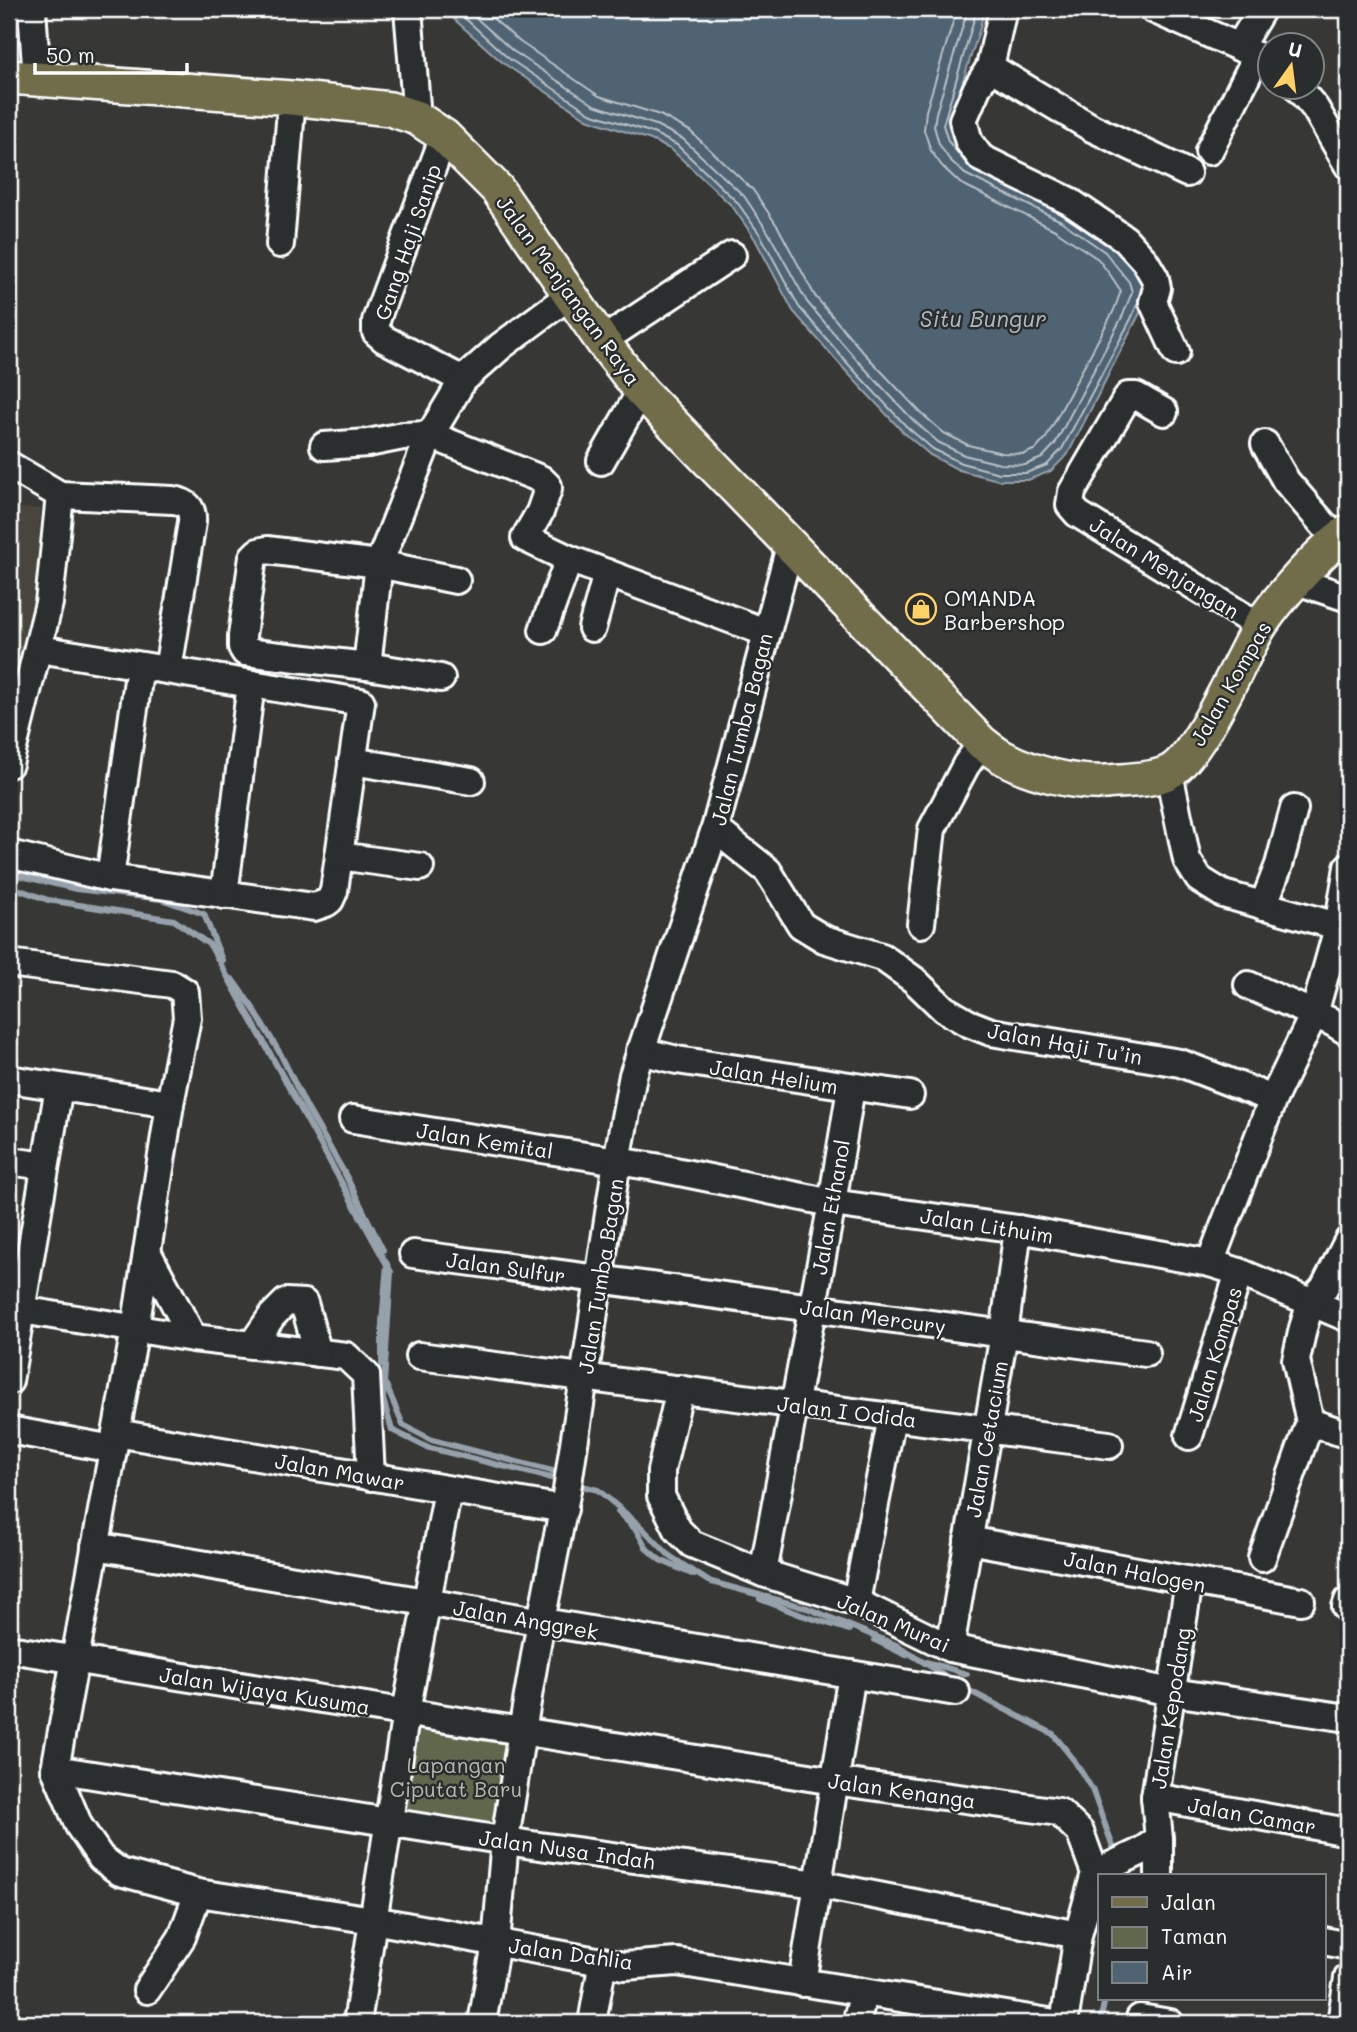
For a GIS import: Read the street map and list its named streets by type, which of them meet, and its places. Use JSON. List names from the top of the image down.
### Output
{
  "streets": {
    "main road": ["Jalan Menjangan Raya", "Jalan Kompas"],
    "street": [
      "Gang Haji Sanip",
      "Jalan Menjangan",
      "Jalan Tumba Bagan",
      "Jalan Haji Tu’in",
      "Jalan Helium",
      "Jalan Kemital",
      "Jalan Ethanol",
      "Jalan Lithuim",
      "Jalan Sulfur",
      "Jalan Mercury",
      "Jalan I Odida",
      "Jalan Cetacium",
      "Jalan Mawar",
      "Jalan Halogen",
      "Jalan Anggrek",
      "Jalan Murai",
      "Jalan Wijaya Kusuma",
      "Jalan Kepodang",
      "Jalan Kenanga",
      "Jalan Camar",
      "Jalan Nusa Indah",
      "Jalan Dahlia"
    ]
  },
  "crossings": [
    ["Gang Haji Sanip", "Jalan Menjangan Raya"],
    ["Jalan Menjangan Raya", "Jalan Kompas"],
    ["Jalan Menjangan Raya", "Jalan Tumba Bagan"],
    ["Jalan Menjangan", "Jalan Kompas"],
    ["Jalan Kompas", "Jalan Lithuim"],
    ["Jalan Tumba Bagan", "Jalan Haji Tu’in"],
    ["Jalan Tumba Bagan", "Jalan Helium"],
    ["Jalan Tumba Bagan", "Jalan Kemital"],
    ["Jalan Tumba Bagan", "Jalan Lithuim"],
    ["Jalan Tumba Bagan", "Jalan Sulfur"],
    ["Jalan Tumba Bagan", "Jalan Mercury"],
    ["Jalan Tumba Bagan", "Jalan I Odida"],
    ["Jalan Tumba Bagan", "Jalan Mawar"],
    ["Jalan Tumba Bagan", "Jalan Anggrek"],
    ["Jalan Tumba Bagan", "Jalan Wijaya Kusuma"],
    ["Jalan Tumba Bagan", "Jalan Kenanga"],
    ["Jalan Tumba Bagan", "Jalan Nusa Indah"],
    ["Jalan Tumba Bagan", "Jalan Dahlia"],
    ["Jalan Helium", "Jalan Ethanol"],
    ["Jalan Kemital", "Jalan Lithuim"],
    ["Jalan Ethanol", "Jalan Lithuim"],
    ["Jalan Ethanol", "Jalan Mercury"],
    ["Jalan Ethanol", "Jalan I Odida"],
    ["Jalan Ethanol", "Jalan Murai"],
    ["Jalan Lithuim", "Jalan Cetacium"],
    ["Jalan Sulfur", "Jalan Mercury"],
    ["Jalan Mercury", "Jalan Cetacium"],
    ["Jalan I Odida", "Jalan Cetacium"],
    ["Jalan I Odida", "Jalan Murai"],
    ["Jalan Cetacium", "Jalan Halogen"],
    ["Jalan Cetacium", "Jalan Murai"],
    ["Jalan Halogen", "Jalan Kepodang"],
    ["Jalan Murai", "Jalan Kepodang"],
    ["Jalan Wijaya Kusuma", "Jalan Kenanga"],
    ["Jalan Kepodang", "Jalan Camar"],
    ["Jalan Nusa Indah", "Jalan Dahlia"]
  ],
  "water": ["Situ Bungur"],
  "parks": ["Lapangan Ciputat Baru"],
  "places": {
    "shop": ["OMANDA Barbershop"]
  },
  "legend": ["Jalan", "Taman", "Air"],
  "scale_bar": "50 m",
  "north": "top"
}
